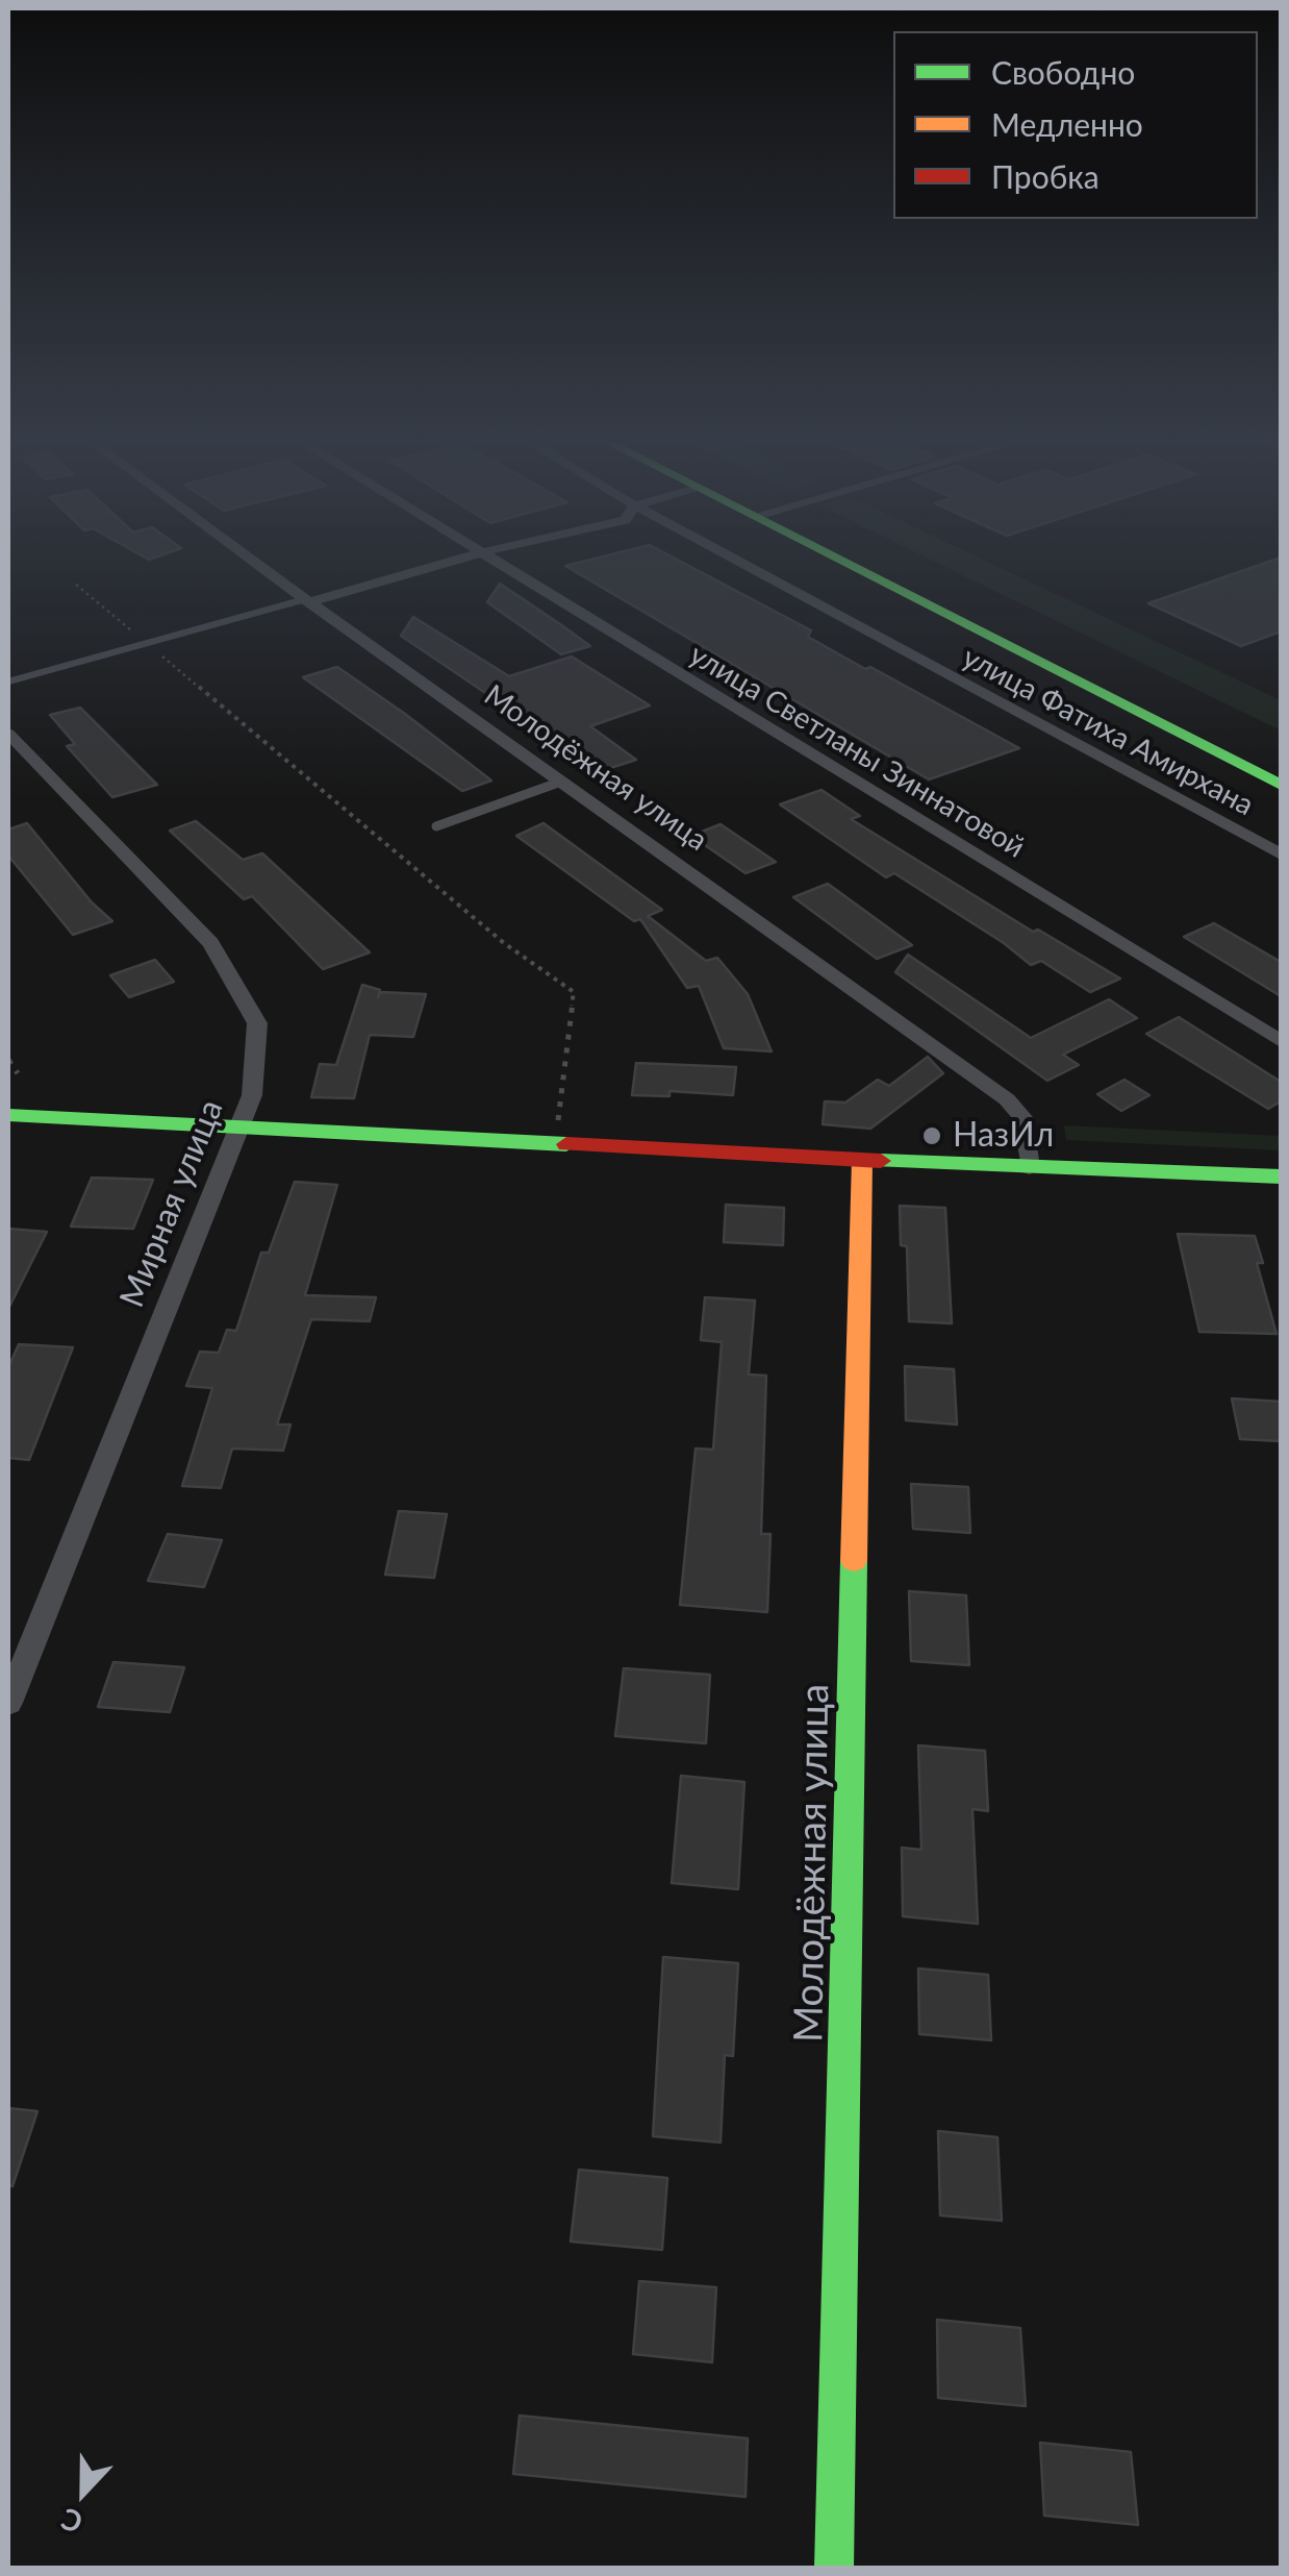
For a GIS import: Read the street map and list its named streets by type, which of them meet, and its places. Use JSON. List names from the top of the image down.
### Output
{
  "streets": {
    "street": [
      "улица Фатиха Амирхана",
      "улица Светланы Зиннатовой",
      "Молодёжная улица",
      "Мирная улица"
    ]
  },
  "places": ["НазИл"],
  "legend": ["Свободно", "Медленно", "Пробка"],
  "north": "bottom"
}
